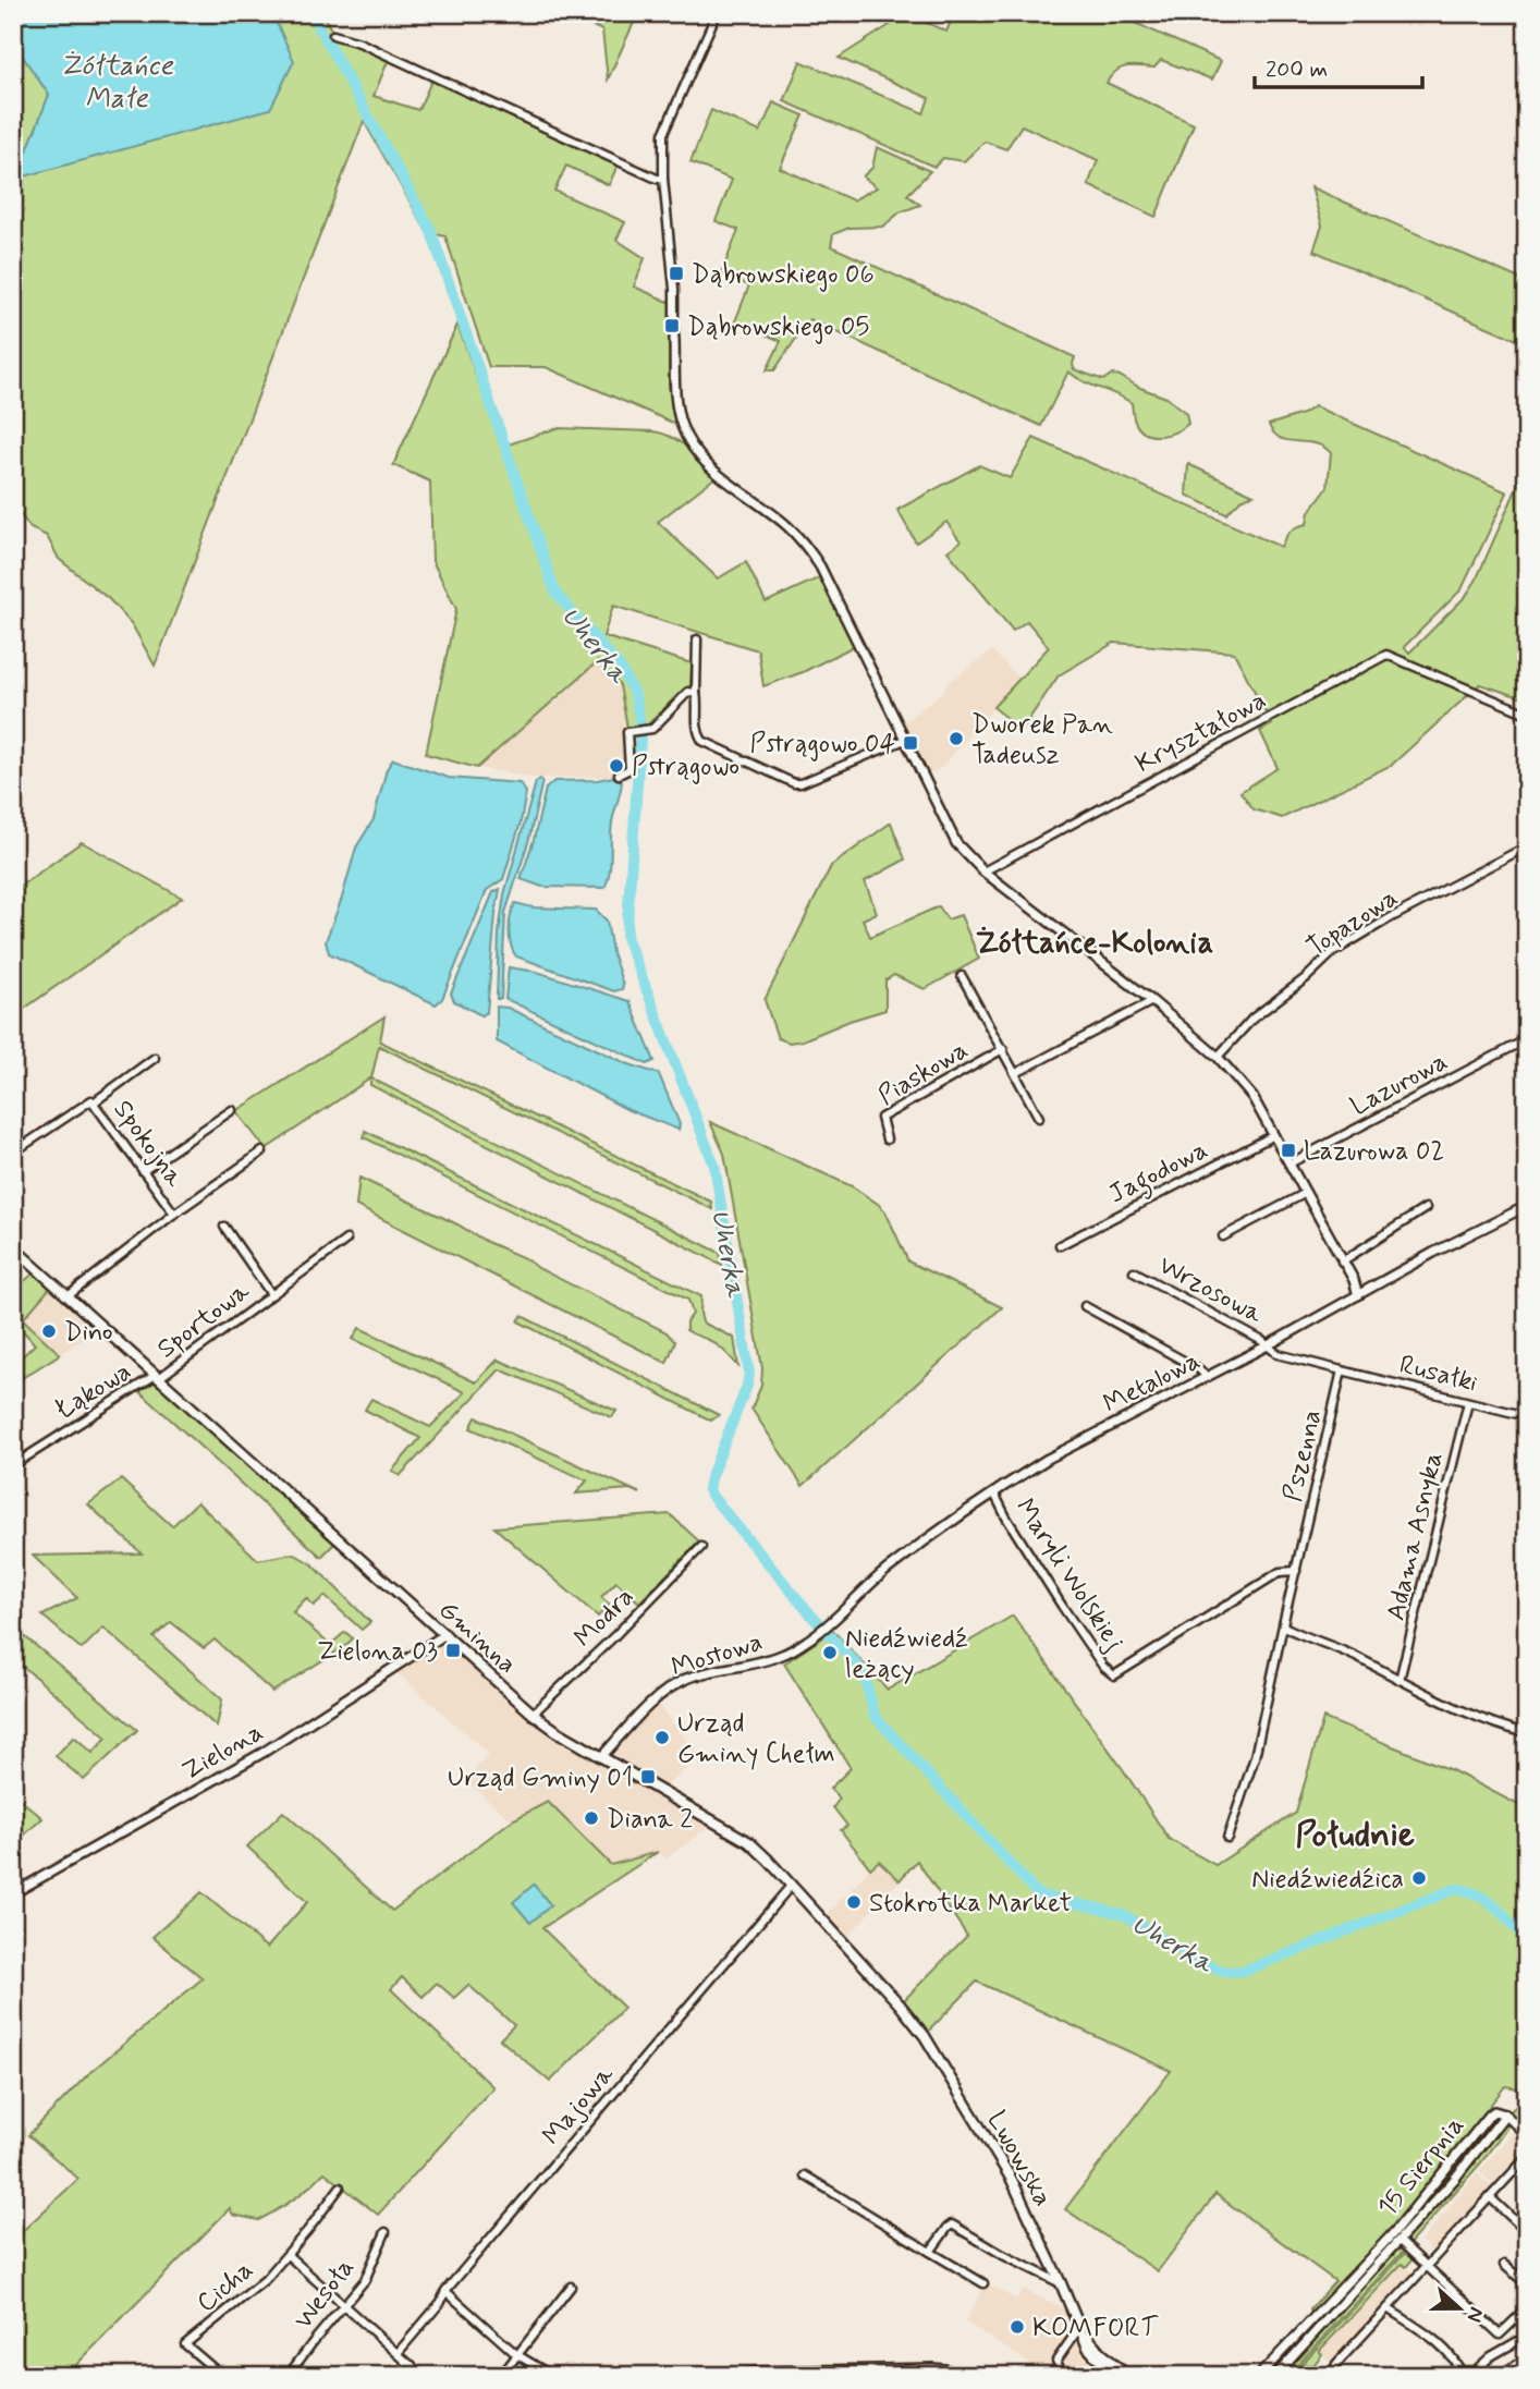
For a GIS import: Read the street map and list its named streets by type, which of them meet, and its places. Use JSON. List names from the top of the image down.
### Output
{
  "streets": {
    "main road": ["Gminna", "Lwowska"],
    "street": [
      "Kryształowa",
      "Topazowa",
      "Piaskowa",
      "Lazurowa",
      "Spokojna",
      "Jagodowa",
      "Wrzosowa",
      "Sportowa",
      "Rusałki",
      "Metalowa",
      "Łąkowa",
      "Pszenna",
      "Adama Asnyka",
      "Maryli Wolskiej",
      "Modra",
      "Mostowa",
      "Zielona",
      "Majowa",
      "15 Sierpnia",
      "Cicha",
      "Wesoła"
    ]
  },
  "crossings": [
    ["Spokojna", "Gminna"],
    ["Wrzosowa", "Metalowa"],
    ["Sportowa", "Łąkowa"],
    ["Sportowa", "Gminna"],
    ["Rusałki", "Pszenna"],
    ["Rusałki", "Adama Asnyka"],
    ["Metalowa", "Maryli Wolskiej"],
    ["Metalowa", "Mostowa"],
    ["Łąkowa", "Gminna"],
    ["Pszenna", "Maryli Wolskiej"],
    ["Modra", "Gminna"],
    ["Gminna", "Mostowa"],
    ["Gminna", "Zielona"],
    ["Gminna", "Majowa"],
    ["Gminna", "Lwowska"]
  ],
  "districts": ["Żółtańce-Kolonia", "Południe"],
  "water": ["Żółtańce Małe", "Uherka"],
  "places": {
    "transit": [
      "Dąbrowskiego 06",
      "Dąbrowskiego 05",
      "Pstrągowo 04",
      "Lazurowa 02",
      "Zielona 03",
      "Urząd Gminy 01"
    ],
    "other": [
      "Dworek Pan Tadeusz",
      "Pstrągowo",
      "Dino",
      "Niedźwiedź leżący",
      "Urząd Gminy Chełm",
      "Diana 2",
      "Niedźwiedźica",
      "Stokrotka Market",
      "KOMFORT"
    ]
  },
  "scale_bar": "200 m",
  "north": "right"
}
